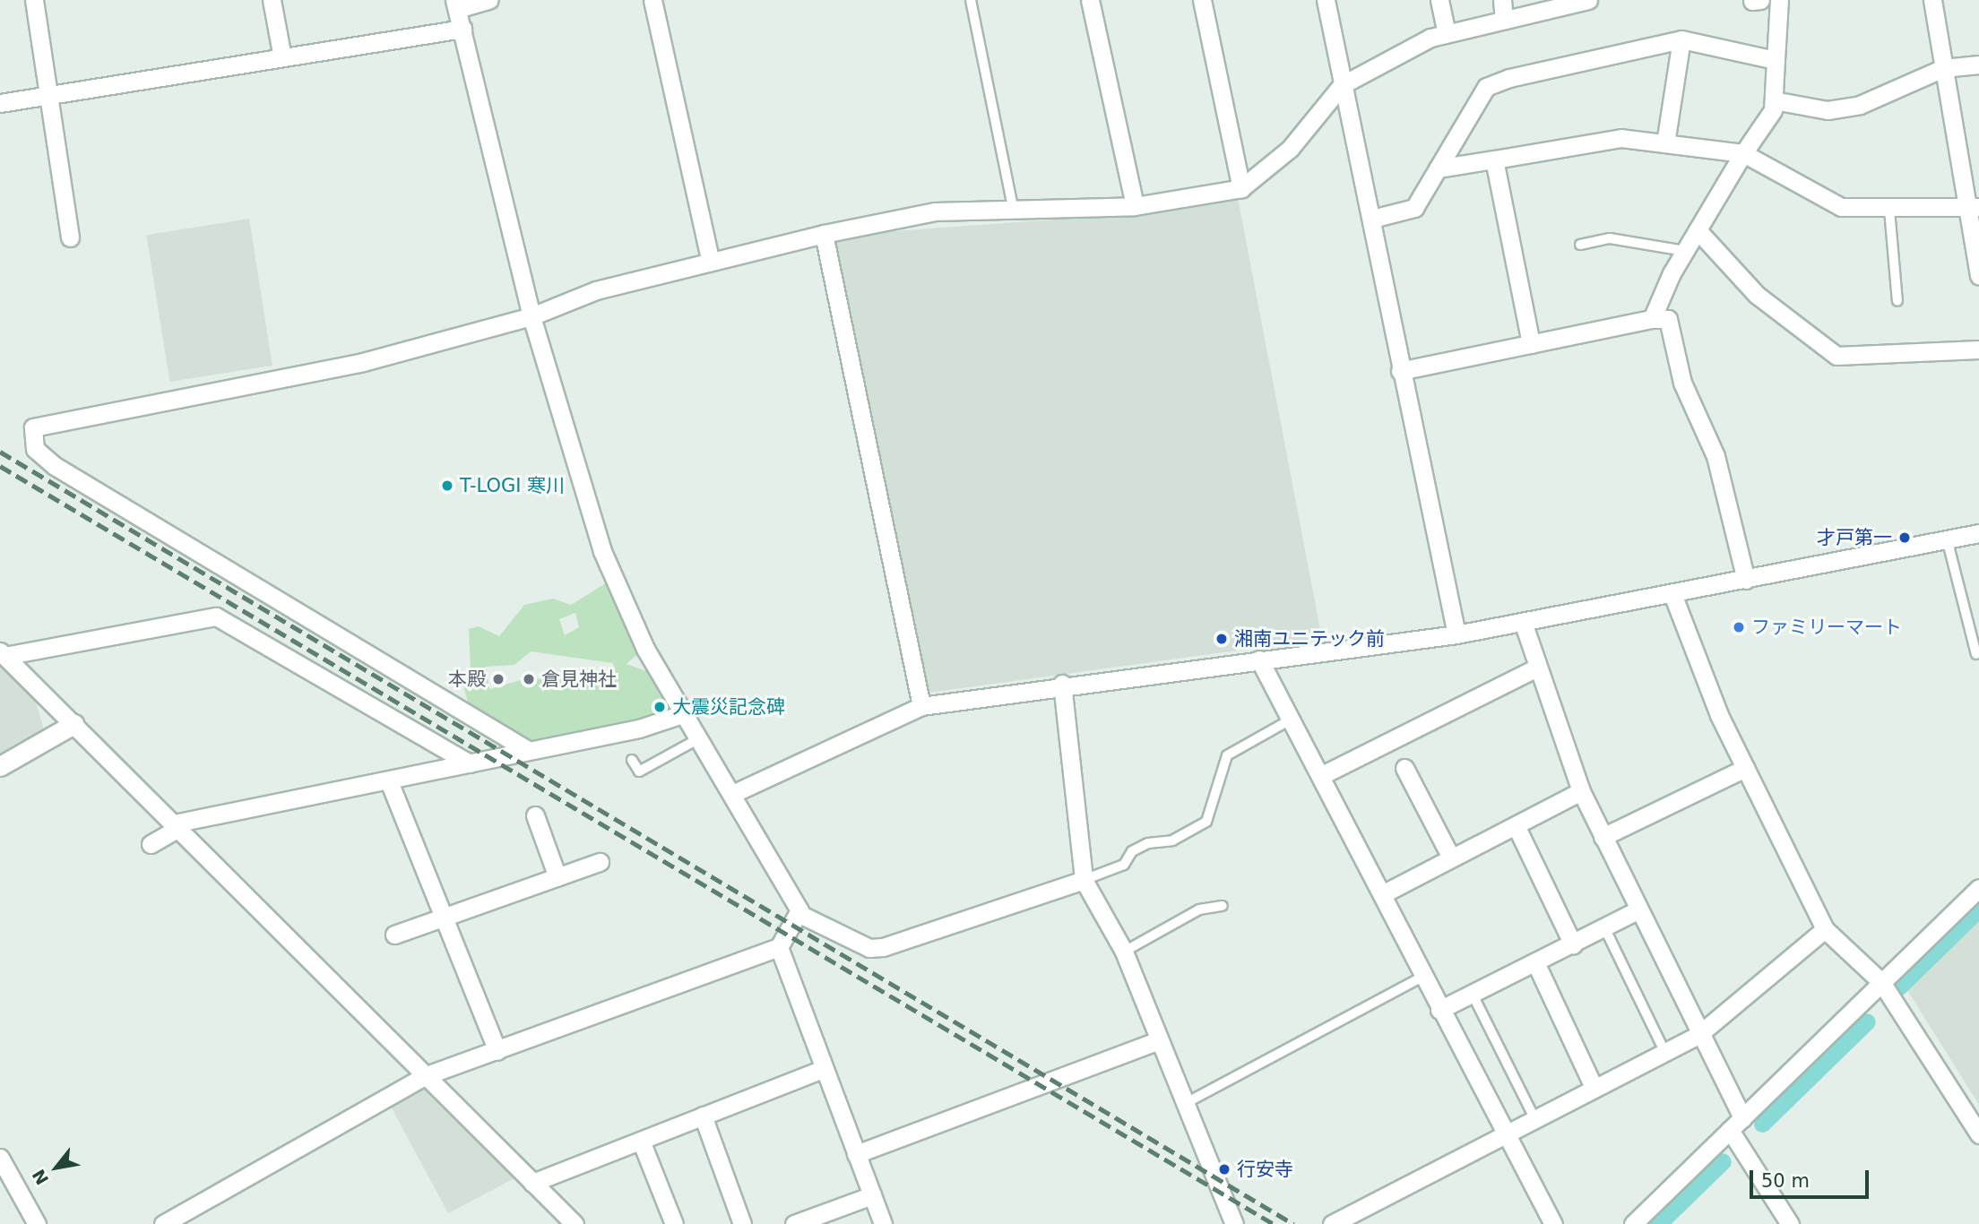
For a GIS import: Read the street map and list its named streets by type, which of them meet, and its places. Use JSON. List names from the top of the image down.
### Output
{
  "places": [
    "T-LOGI 寒川",
    "才戸第一",
    "ファミリーマート",
    "湘南ユニテック前",
    "本殿",
    "倉見神社",
    "大震災記念碑",
    "行安寺"
  ],
  "scale_bar": "50 m",
  "north": "bottom left"
}
